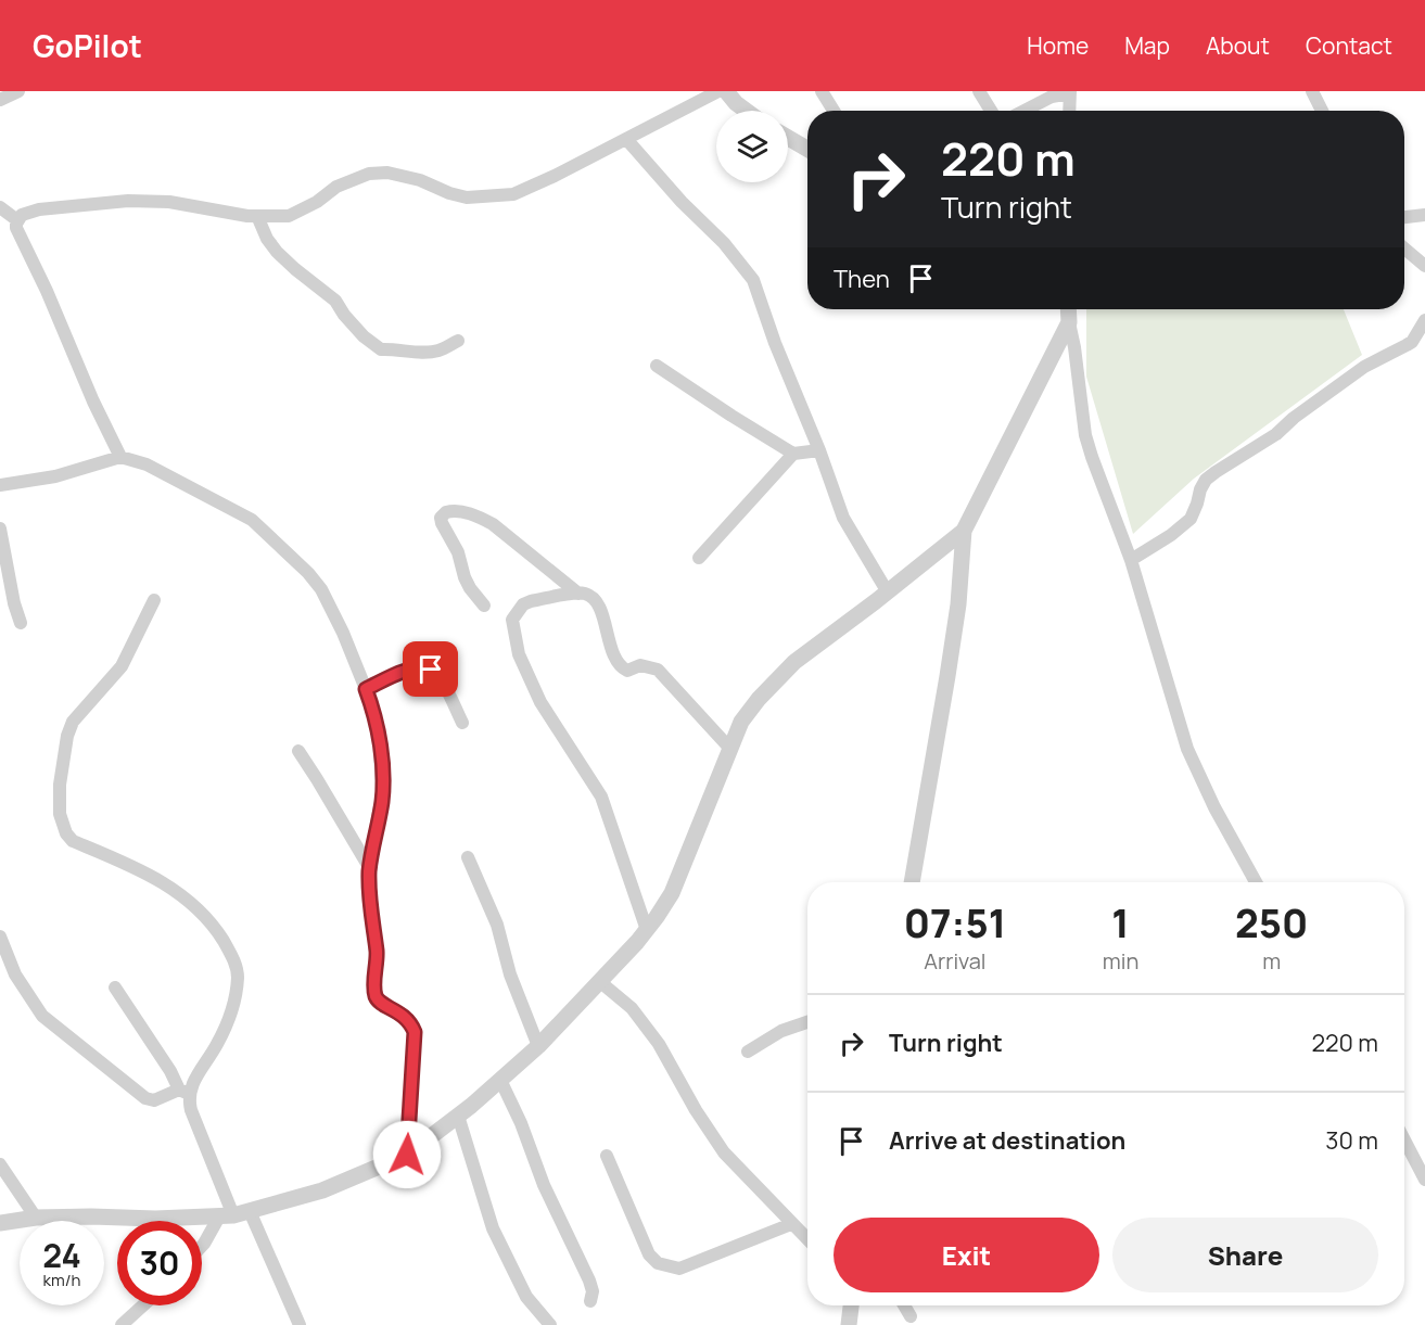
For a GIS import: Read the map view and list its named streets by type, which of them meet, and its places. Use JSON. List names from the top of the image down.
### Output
{
  "page": {
    "header": "GoPilot",
    "nav": [
      "Home",
      "Map",
      "About",
      "Contact"
    ],
    "turn": ["220 m", "Turn right"],
    "then": "Then",
    "eta": [
      "07:51",
      "Arrival",
      "1",
      "min",
      "250",
      "m"
    ],
    "list": [
      {
        "name": "Turn right",
        "value": "220 m"
      },
      {
        "name": "Arrive at destination",
        "value": "30 m"
      }
    ],
    "buttons": ["Exit", "Share"],
    "speed": "24 km/h",
    "limit": "30"
  }
}
